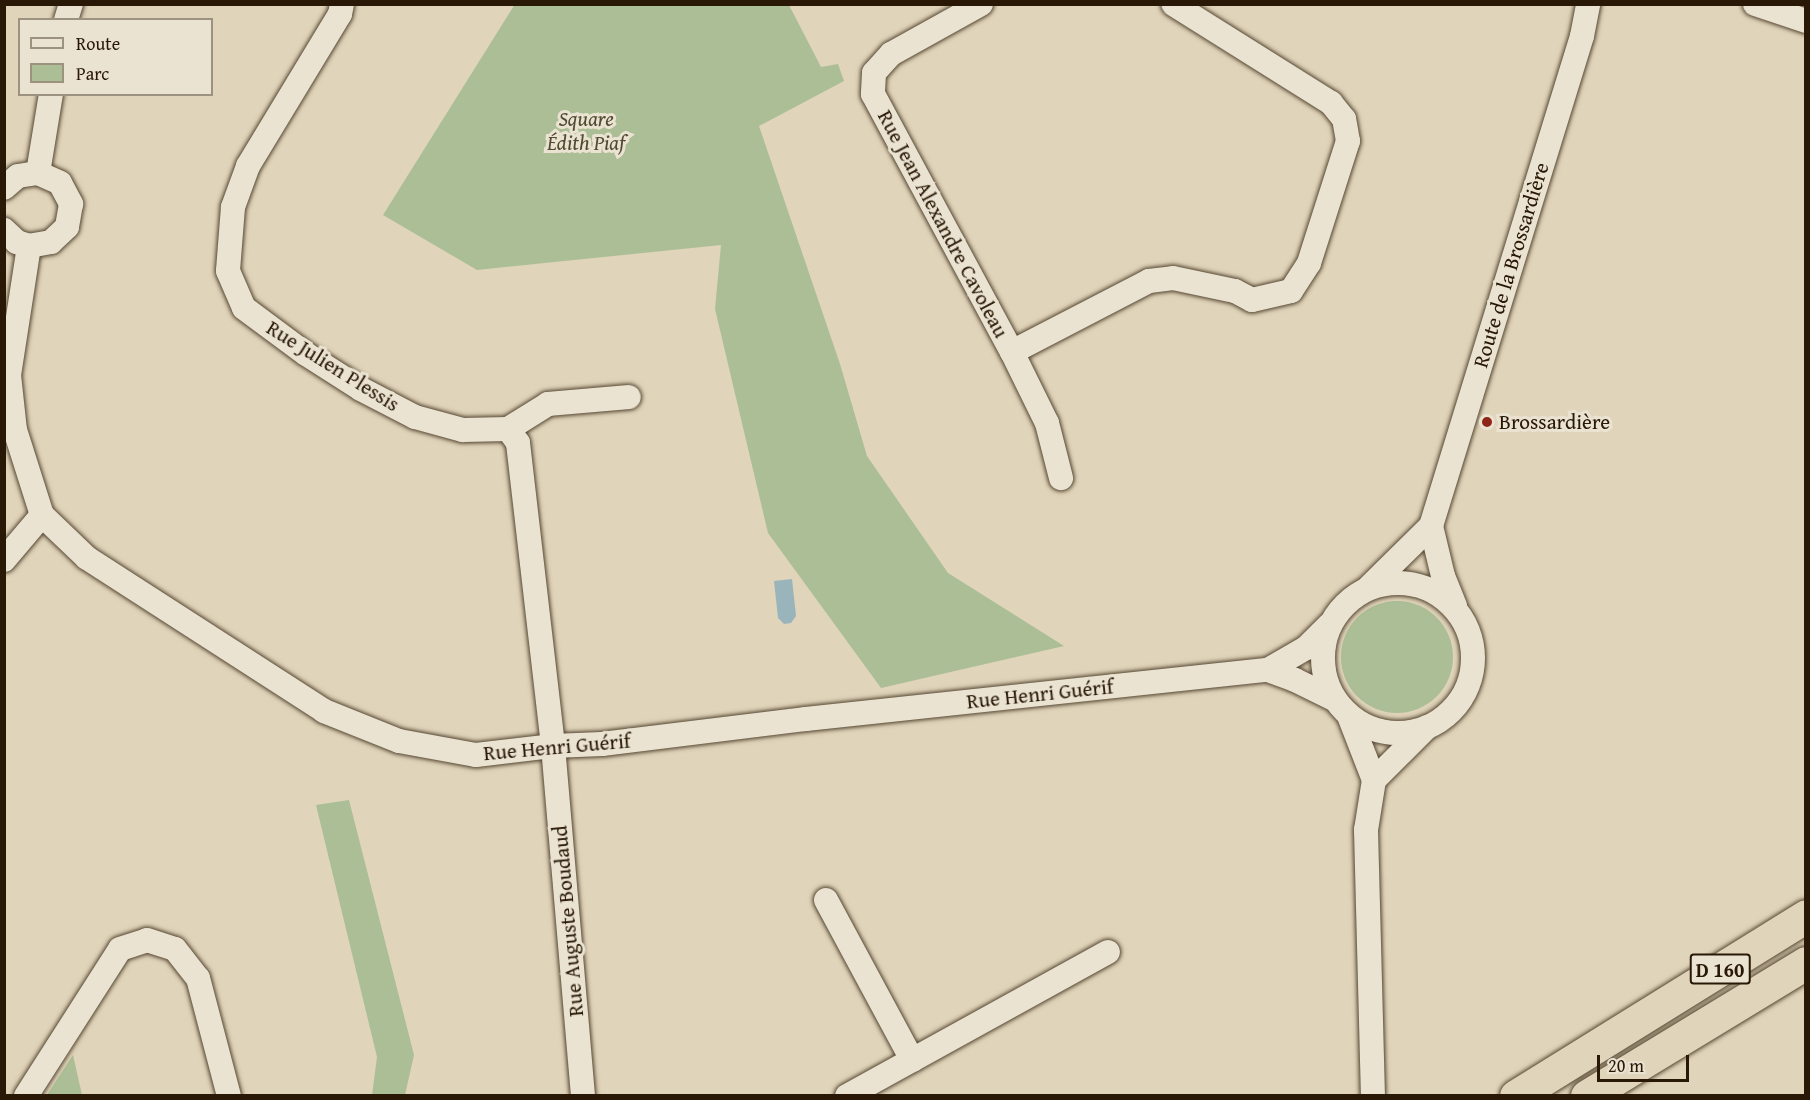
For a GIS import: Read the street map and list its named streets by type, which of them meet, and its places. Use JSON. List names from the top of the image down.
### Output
{
  "streets": {
    "highway": ["D 160"],
    "street": [
      "Rue Jean Alexandre Cavoleau",
      "Route de la Brossardière",
      "Rue Julien Plessis",
      "Rue Henri Guérif",
      "Rue Auguste Boudaud"
    ]
  },
  "crossings": [
    ["Route de la Brossardière", "Rue Henri Guérif"],
    ["Rue Henri Guérif", "Rue Auguste Boudaud"]
  ],
  "parks": ["Square Édith Piaf"],
  "places": ["Brossardière"],
  "legend": ["Route", "Parc"],
  "scale_bar": "20 m"
}
